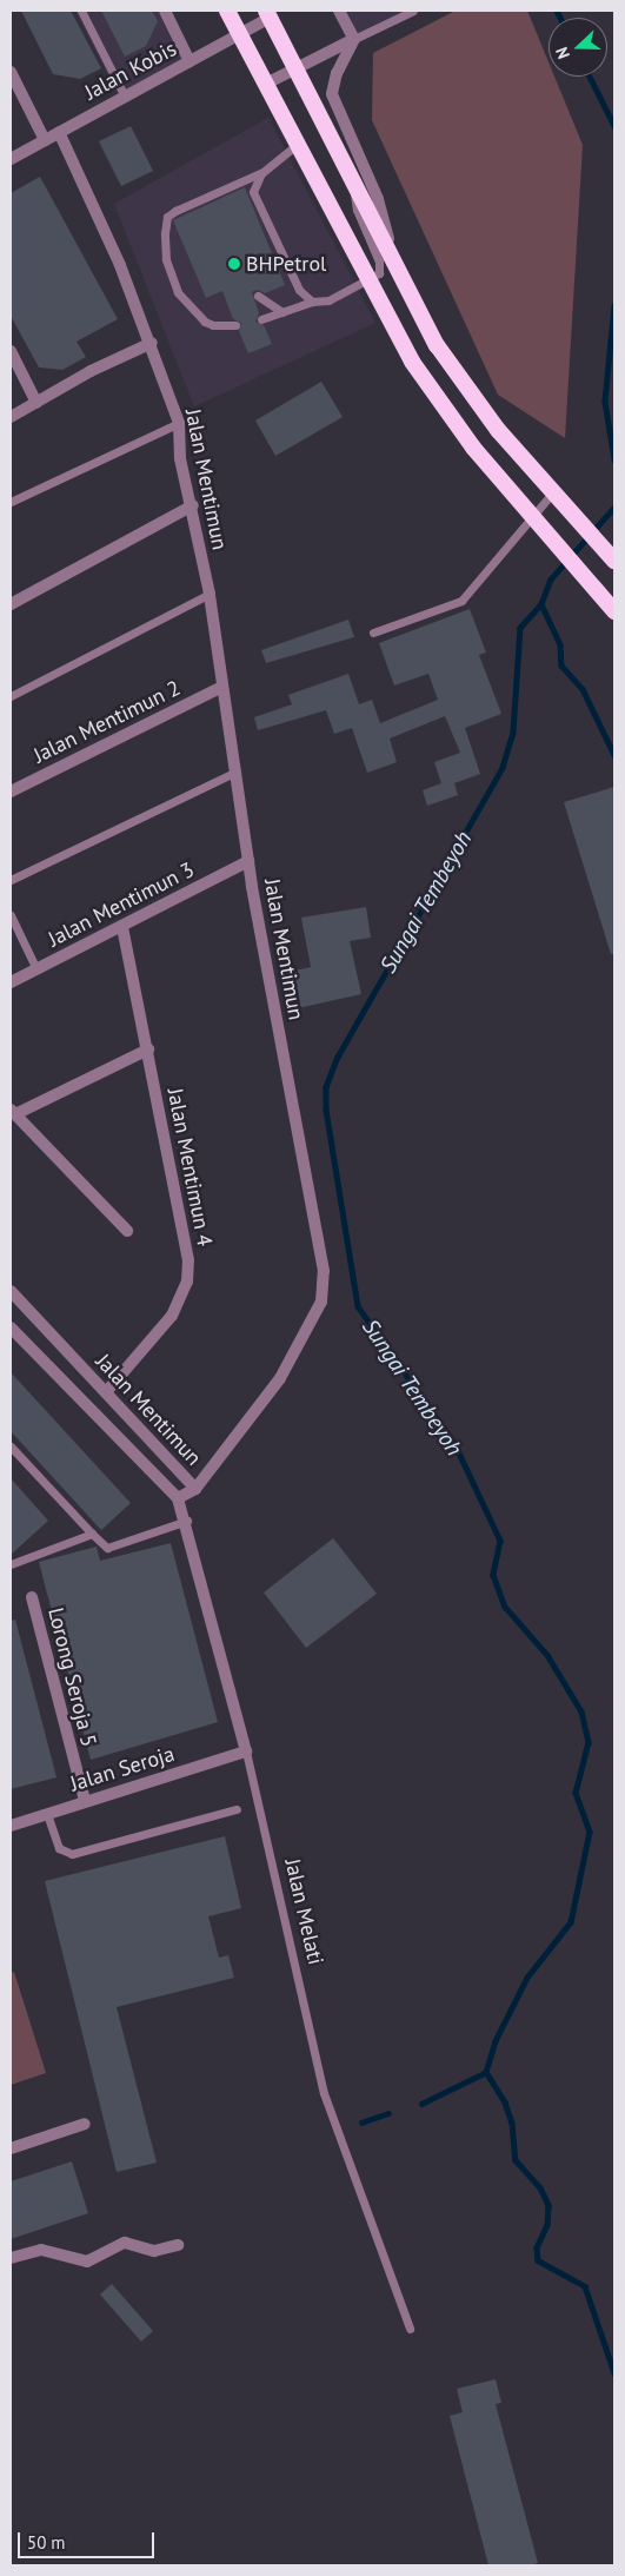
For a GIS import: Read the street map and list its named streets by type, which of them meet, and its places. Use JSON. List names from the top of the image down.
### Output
{
  "streets": {
    "street": [
      "Jalan Kobis",
      "Jalan Mentimun",
      "Jalan Mentimun 2",
      "Jalan Mentimun 3",
      "Jalan Mentimun 4",
      "Lorong Seroja 5",
      "Jalan Seroja",
      "Jalan Melati"
    ]
  },
  "crossings": [
    ["Jalan Kobis", "Jalan Mentimun"],
    ["Jalan Mentimun", "Jalan Mentimun 2"],
    ["Jalan Mentimun", "Jalan Mentimun 3"],
    ["Jalan Mentimun", "Jalan Mentimun 4"],
    ["Jalan Mentimun 3", "Jalan Mentimun 4"],
    ["Lorong Seroja 5", "Jalan Seroja"],
    ["Jalan Seroja", "Jalan Melati"]
  ],
  "water": ["Sungai Tembeyoh"],
  "places": ["BHPetrol"],
  "scale_bar": "50 m",
  "north": "left"
}
